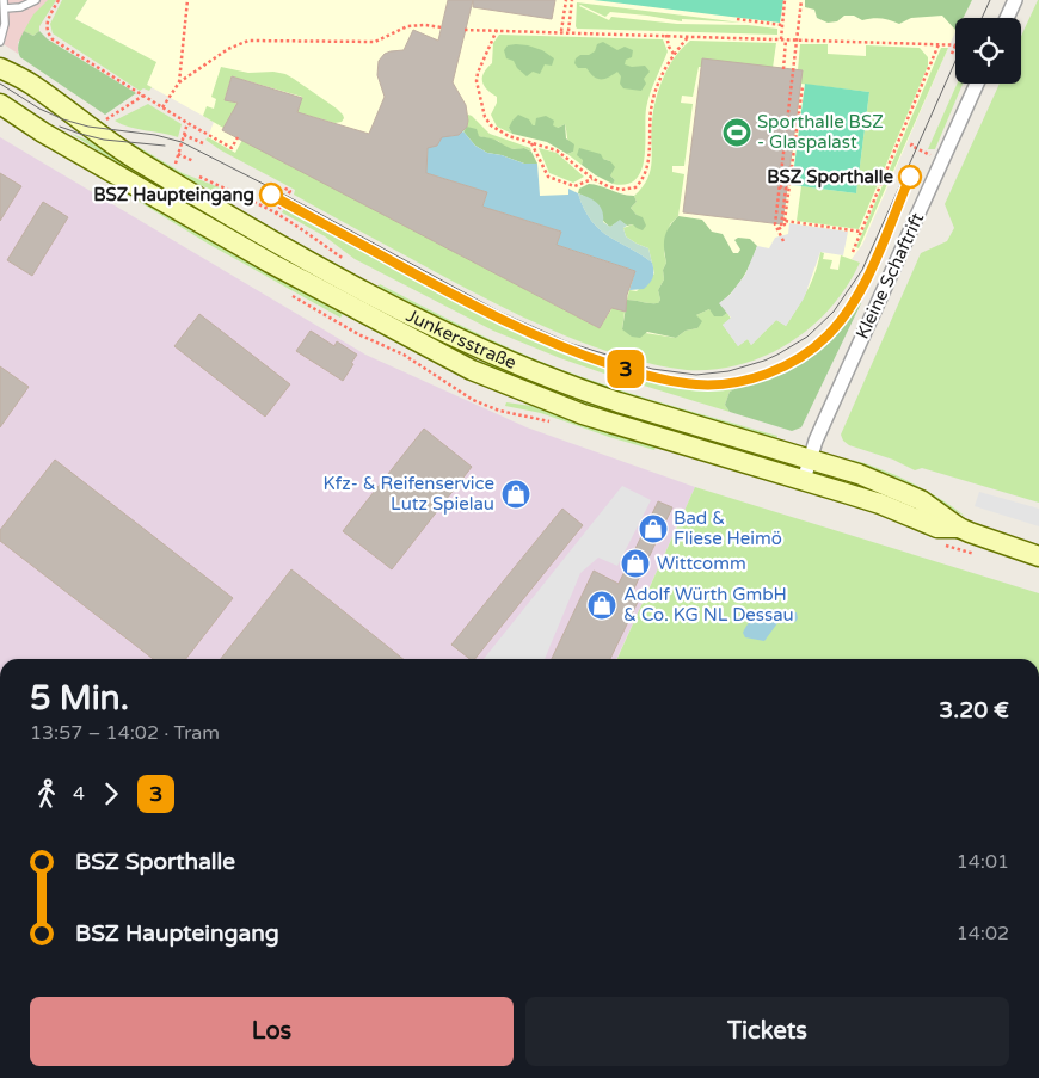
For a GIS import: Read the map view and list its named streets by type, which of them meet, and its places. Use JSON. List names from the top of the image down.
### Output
{
  "streets": {
    "main road": ["Junkersstraße"],
    "street": ["Kleine Schaftrift"]
  },
  "crossings": [
    ["Kleine Schaftrift", "Junkersstraße"]
  ],
  "places": {
    "sports": ["Sporthalle BSZ - Glaspalast"],
    "other": ["BSZ Sporthalle", "BSZ Haupteingang"],
    "shop": [
      "Kfz- & Reifenservice Lutz Spielau",
      "Bad & Fliese Heimö",
      "Wittcomm",
      "Adolf Würth GmbH & Co. KG NL Dessau"
    ]
  },
  "lines": ["tram line 3"],
  "page": {
    "on_map": "3",
    "heading": ["5 Min.", "13:57 – 14:02 · Tram", "3.20 €"],
    "legs": ["4", "3"],
    "list": [
      {
        "name": "BSZ Sporthalle",
        "value": "14:01"
      },
      {
        "name": "BSZ Haupteingang",
        "value": "14:02"
      }
    ],
    "buttons": ["Los", "Tickets"]
  }
}
